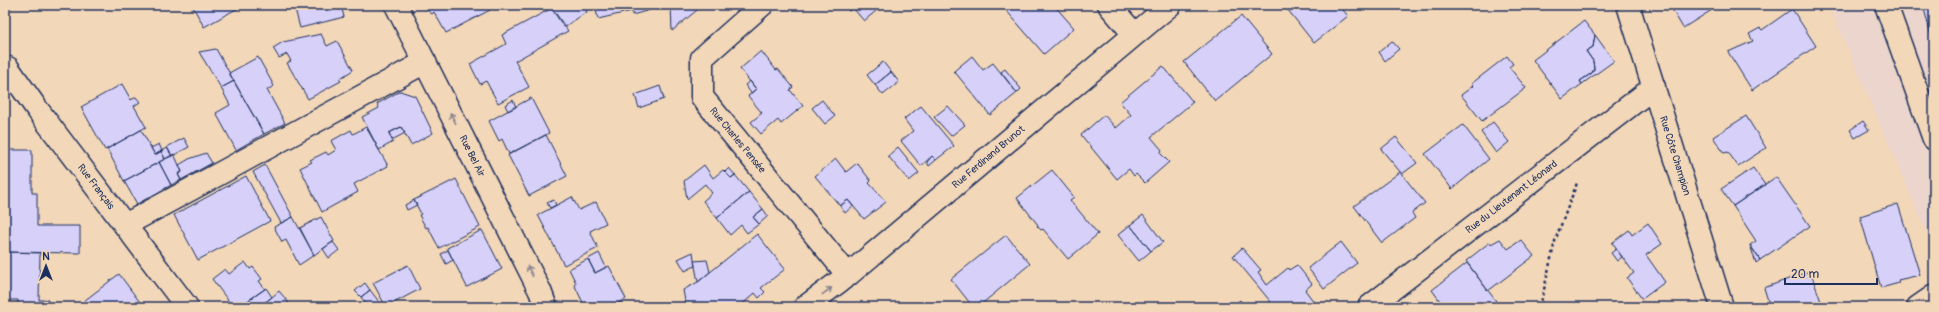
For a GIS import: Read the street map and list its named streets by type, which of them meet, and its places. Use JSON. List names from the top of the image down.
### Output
{
  "streets": {
    "street": [
      "Rue Charles Pensée",
      "Rue Bel Air",
      "Rue Côte Champion",
      "Rue Ferdinand Brunot",
      "Rue Français",
      "Rue du Lieutenant Léonard"
    ]
  },
  "crossings": [
    ["Rue Charles Pensée", "Rue Ferdinand Brunot"],
    ["Rue Côte Champion", "Rue du Lieutenant Léonard"]
  ],
  "one_way": ["Rue Bel Air"],
  "scale_bar": "20 m",
  "north": "top"
}
